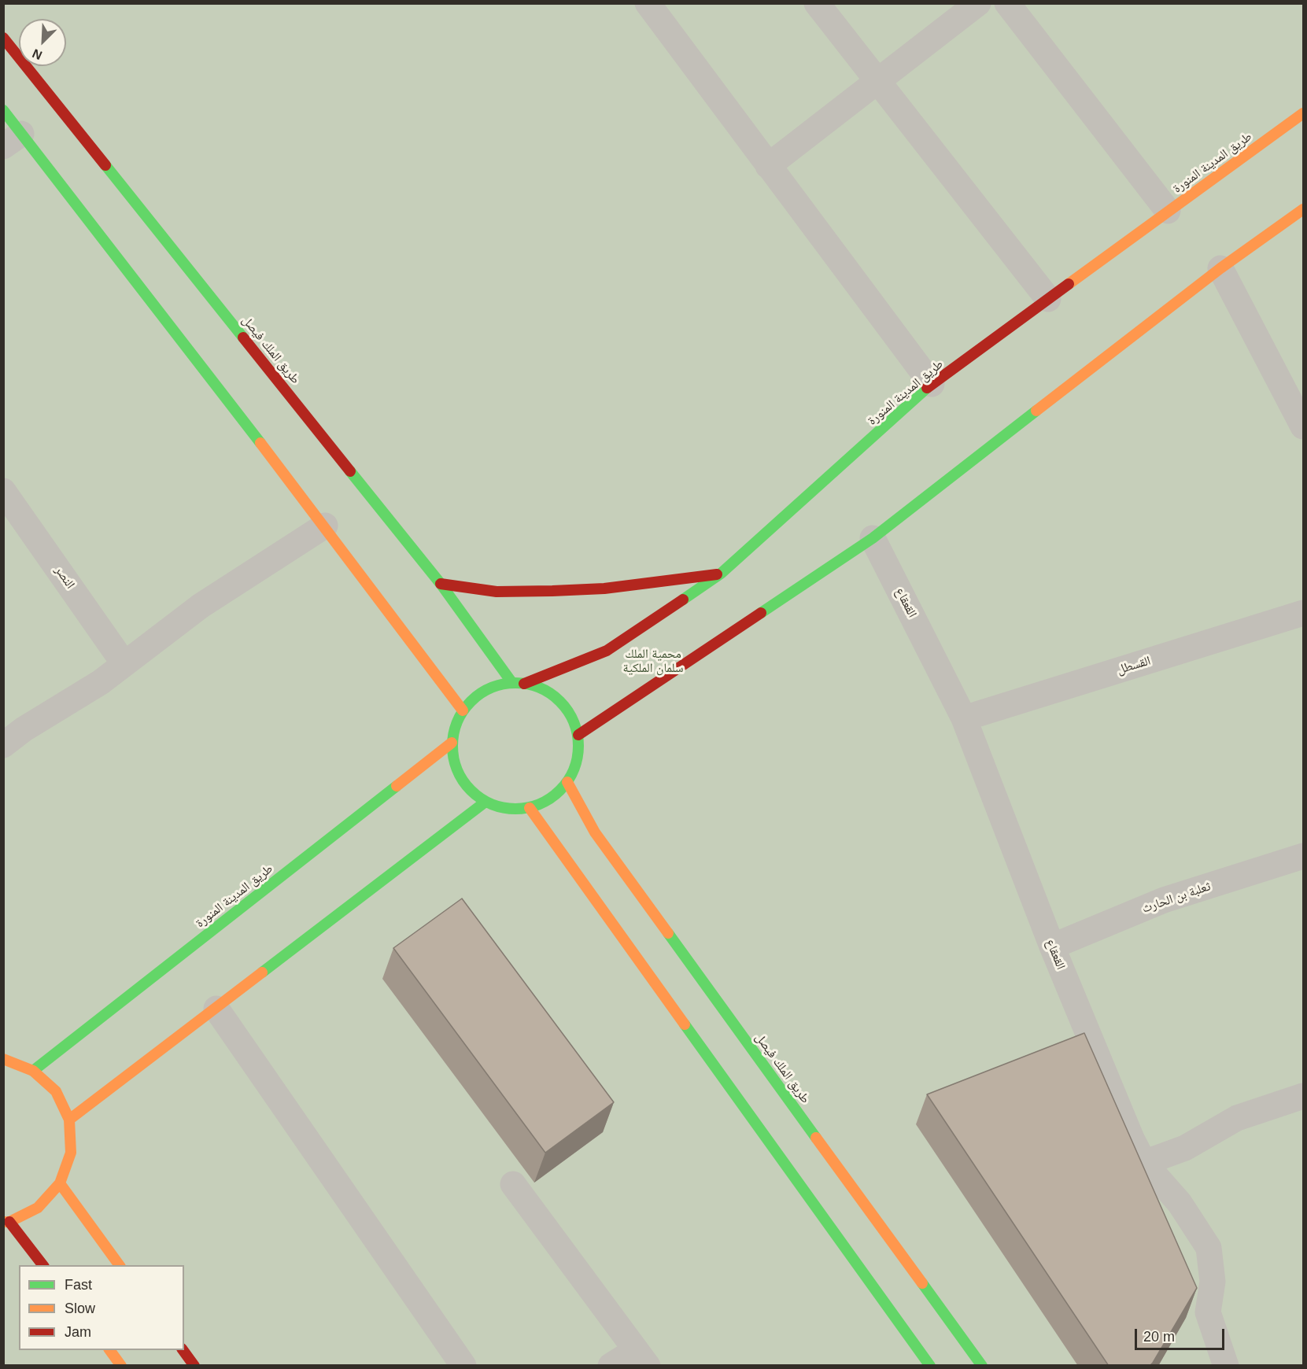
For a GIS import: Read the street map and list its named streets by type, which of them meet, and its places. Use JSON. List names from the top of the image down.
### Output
{
  "streets": {
    "main road": ["طريق المدينة المنورة", "طريق الملك فيصل"],
    "street": [
      "النصر",
      "القعقاع",
      "القسطل",
      "ثعلبة بن الحارث"
    ]
  },
  "crossings": [
    ["طريق المدينة المنورة", "طريق الملك فيصل"],
    ["القعقاع", "القسطل"],
    ["القعقاع", "ثعلبة بن الحارث"]
  ],
  "parks": ["محمية الملك سلمان الملكية"],
  "legend": ["Fast", "Slow", "Jam"],
  "scale_bar": "20 m",
  "north": "bottom left"
}
